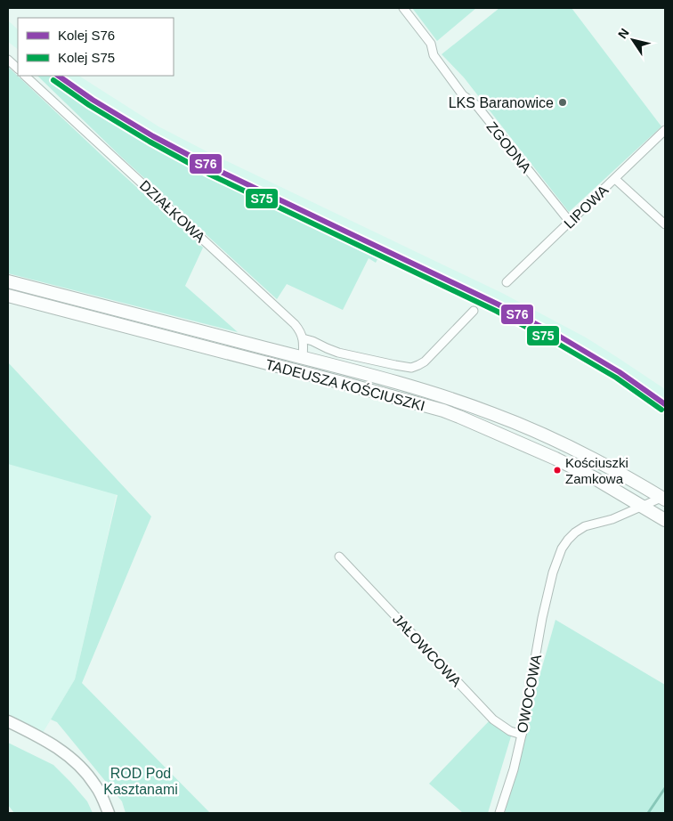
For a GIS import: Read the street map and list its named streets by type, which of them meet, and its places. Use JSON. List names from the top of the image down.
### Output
{
  "streets": {
    "main road": ["TADEUSZA KOŚCIUSZKI"],
    "street": [
      "ZGODNA",
      "LIPOWA",
      "DZIAŁKOWA",
      "JAŁOWCOWA",
      "OWOCOWA"
    ]
  },
  "crossings": [
    ["ZGODNA", "LIPOWA"],
    ["TADEUSZA KOŚCIUSZKI", "OWOCOWA"],
    ["JAŁOWCOWA", "OWOCOWA"]
  ],
  "parks": ["ROD Pod Kasztanami"],
  "places": ["LKS Baranowice", "Kościuszki Zamkowa"],
  "lines": ["rail line S76", "rail line S75"],
  "legend": ["Kolej S76", "Kolej S75"],
  "north": "top left"
}
